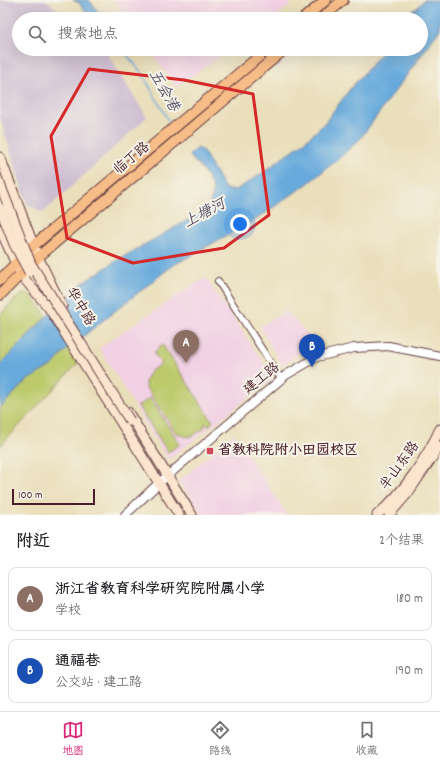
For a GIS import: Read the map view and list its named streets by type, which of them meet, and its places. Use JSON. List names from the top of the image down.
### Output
{
  "streets": {
    "main road": ["临丁路", "华中路", "半山东路"],
    "street": ["建工路"]
  },
  "crossings": [
    ["临丁路", "华中路"],
    ["华中路", "建工路"]
  ],
  "water": ["五会港", "上塘河"],
  "places": {
    "transit": ["省教科院附小田园校区"]
  },
  "scale_bar": "100 m",
  "page": {
    "search": "搜索地点",
    "pins": ["A", "B"],
    "scale": "100 m",
    "heading": ["附近", "2个结果"],
    "list": [
      {
        "mark": "A",
        "name": "浙江省教育科学研究院附属小学",
        "note": "学校",
        "value": "180 m"
      },
      {
        "mark": "B",
        "name": "通福巷",
        "note": "公交站 · 建工路",
        "value": "190 m"
      }
    ],
    "nav": ["地图", "路线", "收藏"]
  }
}
